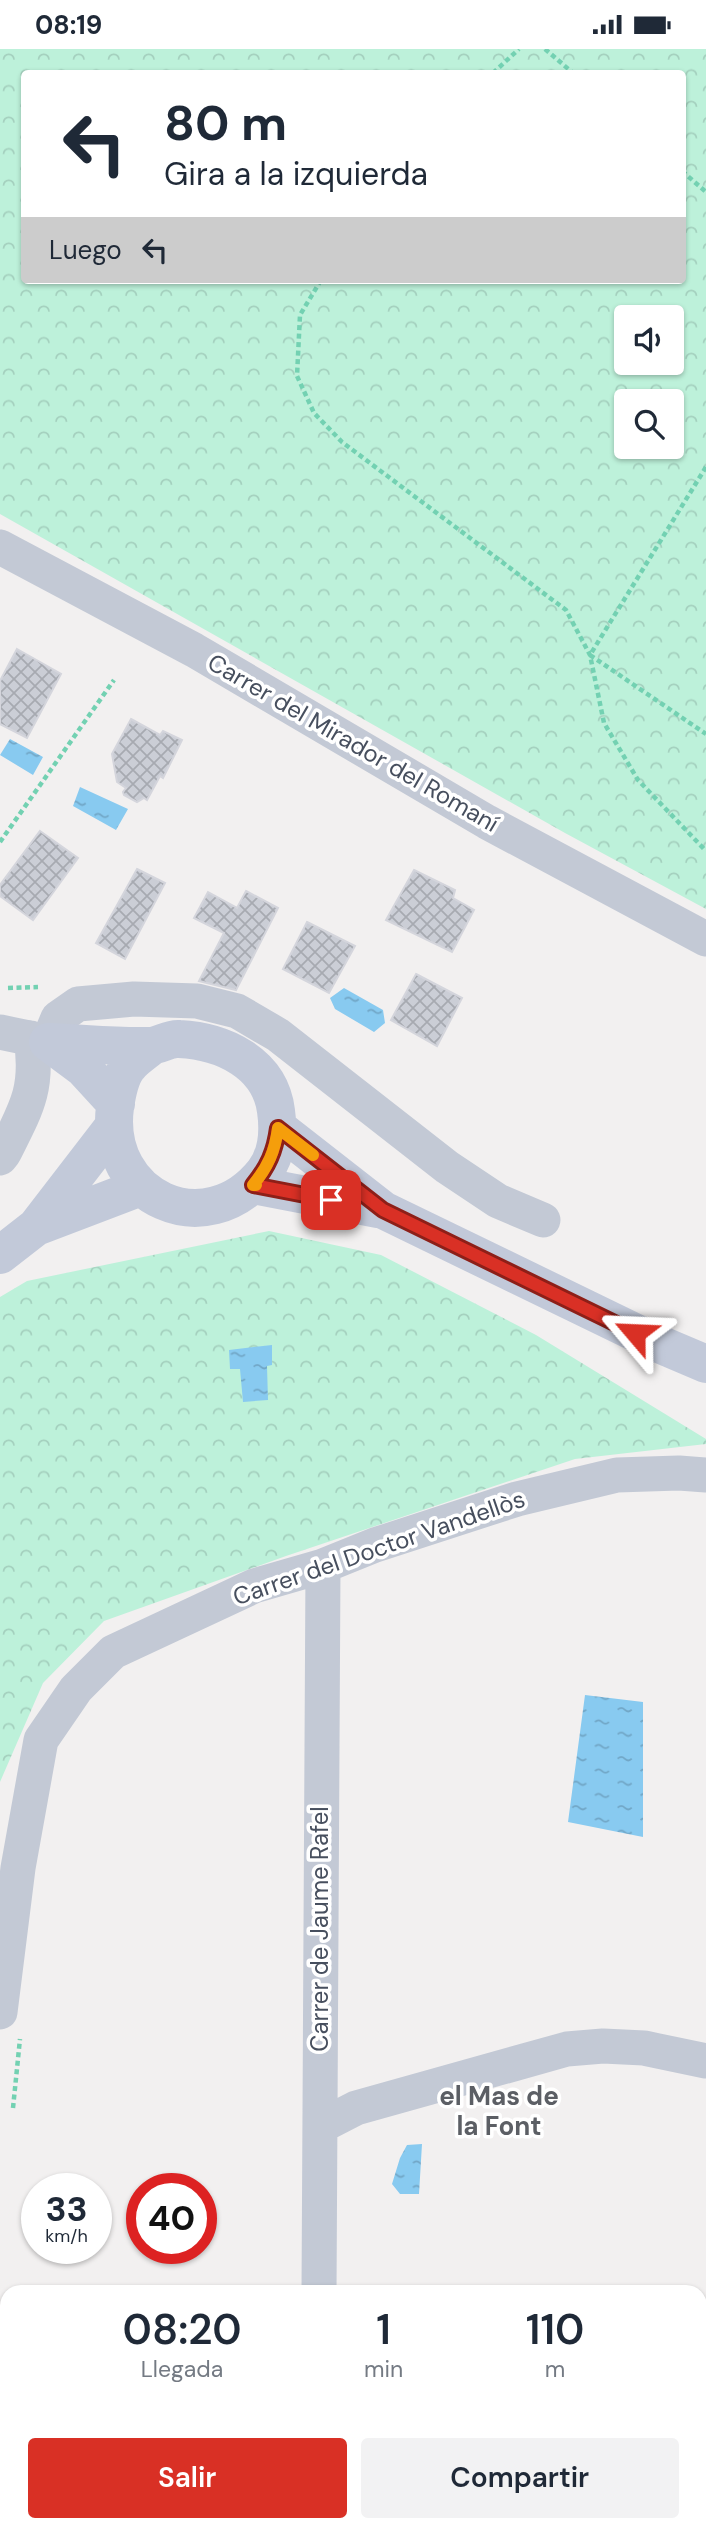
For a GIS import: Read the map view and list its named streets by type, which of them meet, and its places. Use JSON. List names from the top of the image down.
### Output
{
  "streets": {
    "street": ["Carrer del Mirador del Romaní", "Carrer del Doctor Vandellòs", "Carrer de Jaume Rafel"]
  },
  "crossings": [
    ["Carrer del Doctor Vandellòs", "Carrer de Jaume Rafel"]
  ],
  "districts": ["el Mas de la Font"],
  "page": {
    "status": "08:19",
    "turn": ["80 m", "Gira a la izquierda"],
    "then": "Luego",
    "speed": "33 km/h",
    "limit": "40",
    "eta": [
      "08:20",
      "Llegada",
      "1",
      "min",
      "110",
      "m"
    ],
    "buttons": ["Salir", "Compartir"]
  }
}
